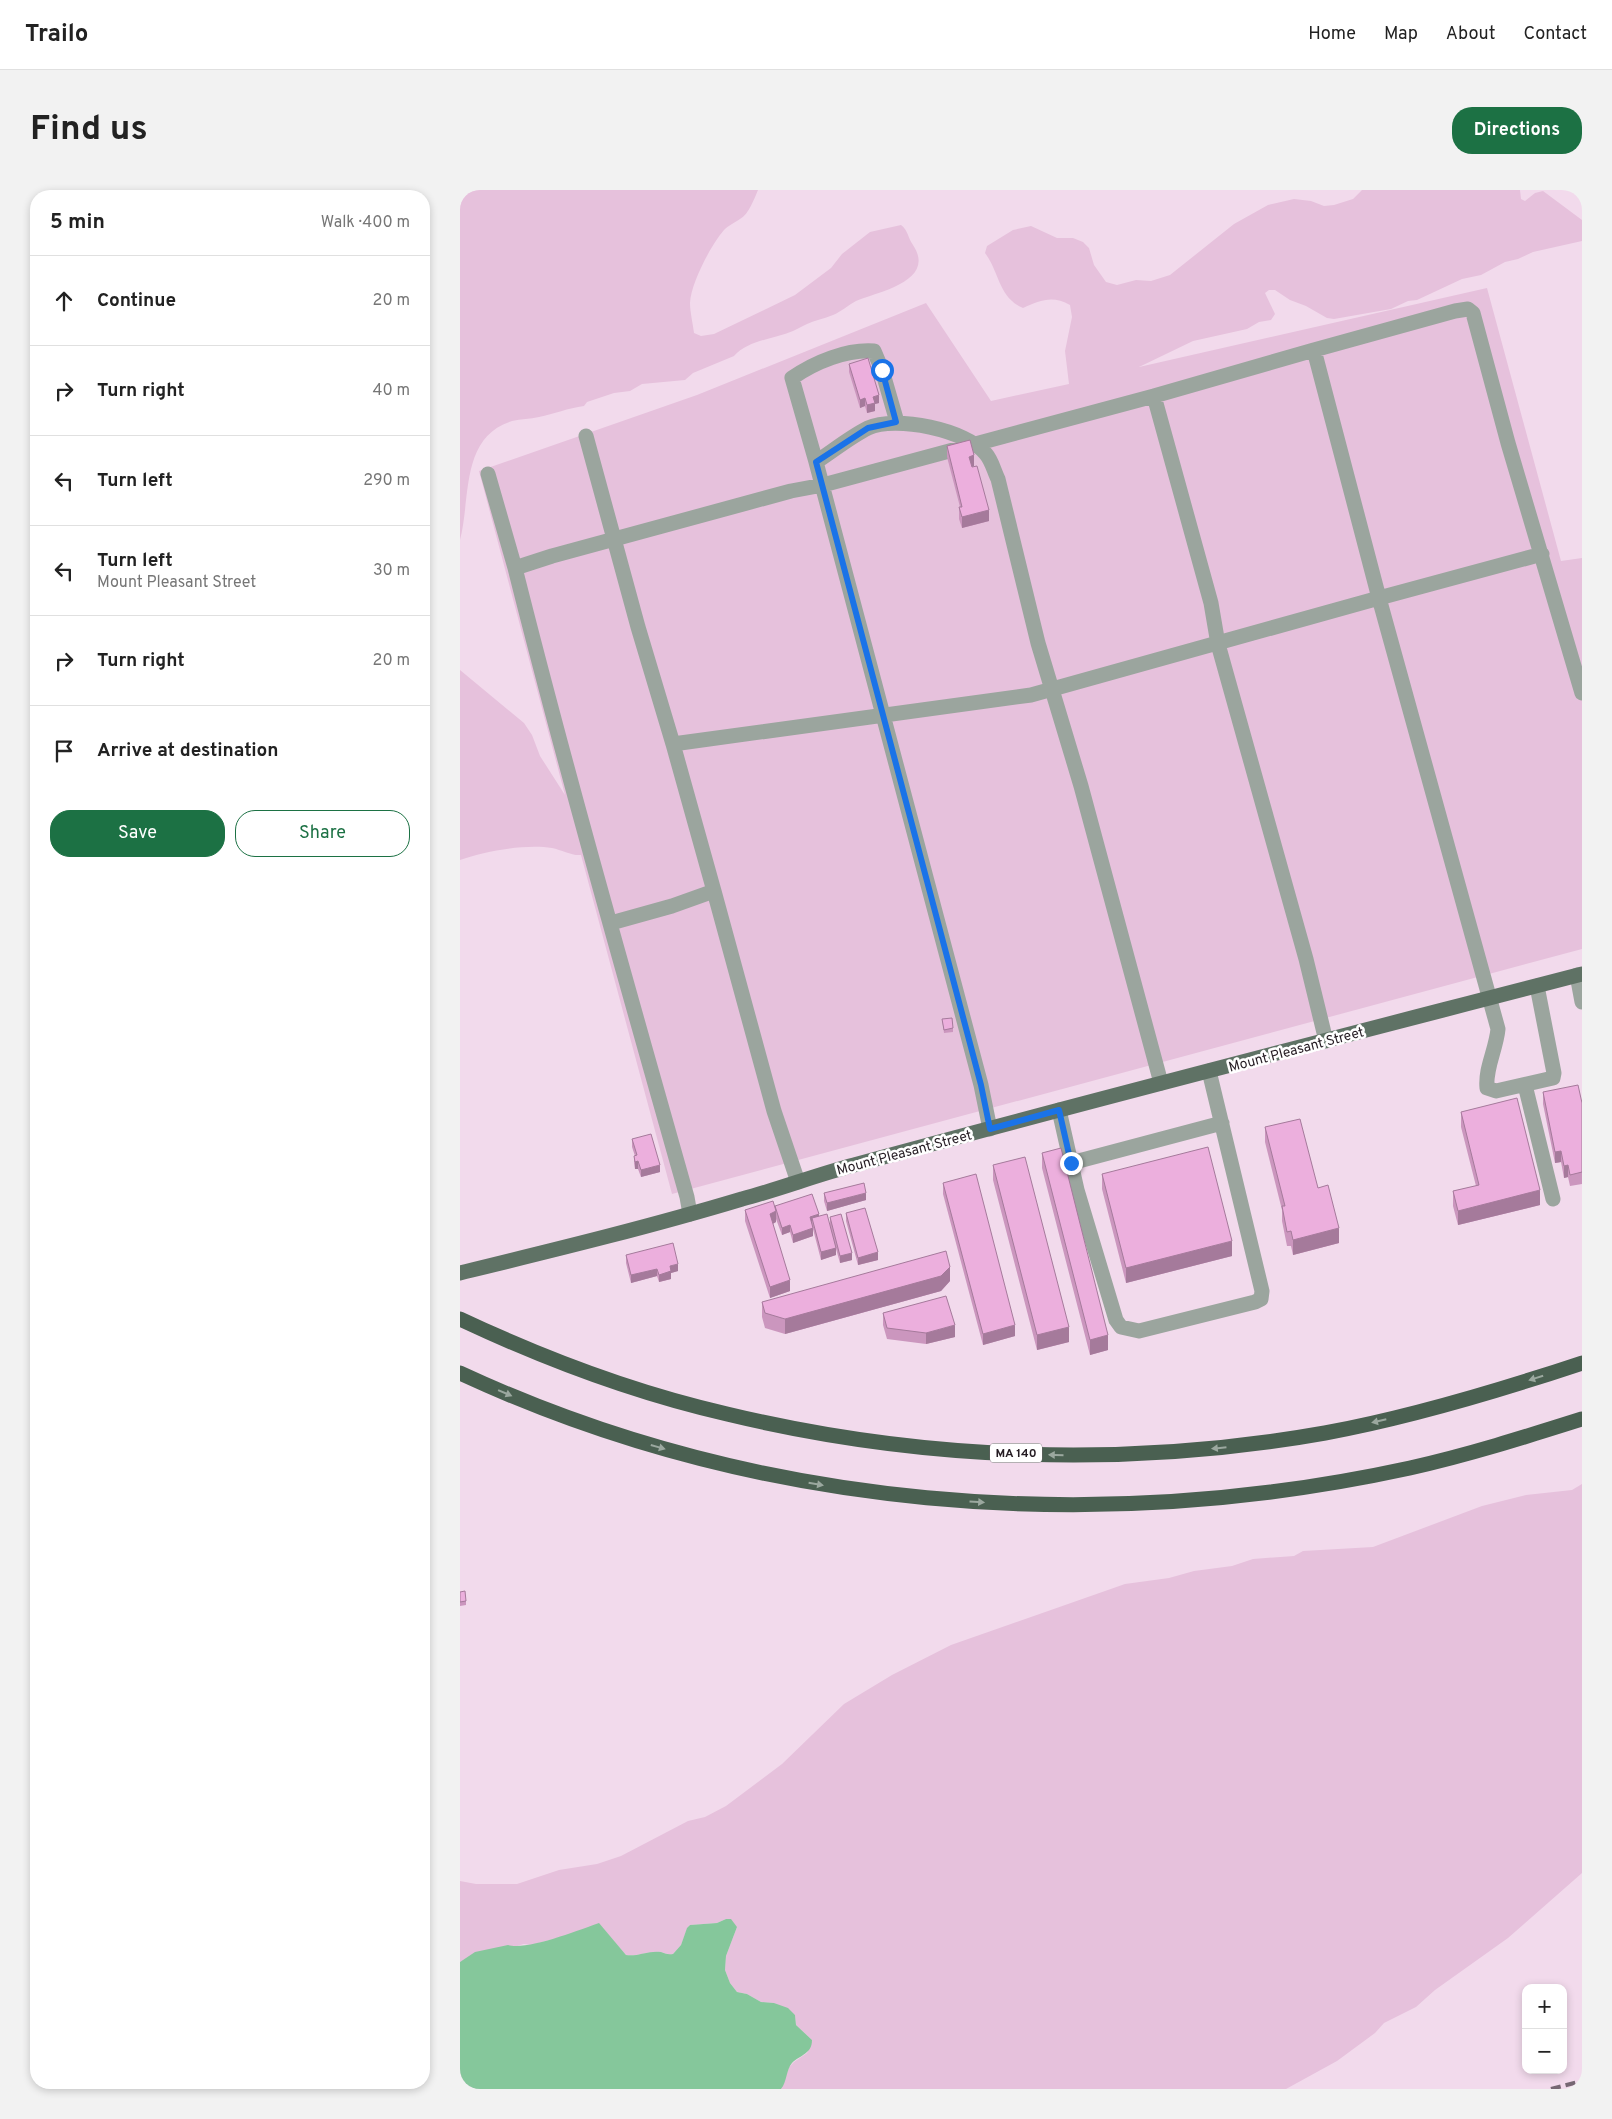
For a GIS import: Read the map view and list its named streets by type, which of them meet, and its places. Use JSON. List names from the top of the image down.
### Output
{
  "streets": {
    "highway": ["MA 140"],
    "main road": ["Mount Pleasant Street"]
  },
  "page": {
    "header": "Trailo",
    "nav": [
      "Home",
      "Map",
      "About",
      "Contact"
    ],
    "buttons": [
      "Directions",
      ["Save", "Share"]
    ],
    "title": "Find us",
    "heading": ["5 min", "Walk · 400 m"],
    "list": [
      ["Continue", "20 m"],
      ["Turn right", "40 m"],
      ["Turn left", "290 m"],
      ["Turn left", "Mount Pleasant Street", "30 m"],
      ["Turn right", "20 m"],
      "Arrive at destination"
    ],
    "map_buttons": ["+", "−"]
  }
}
